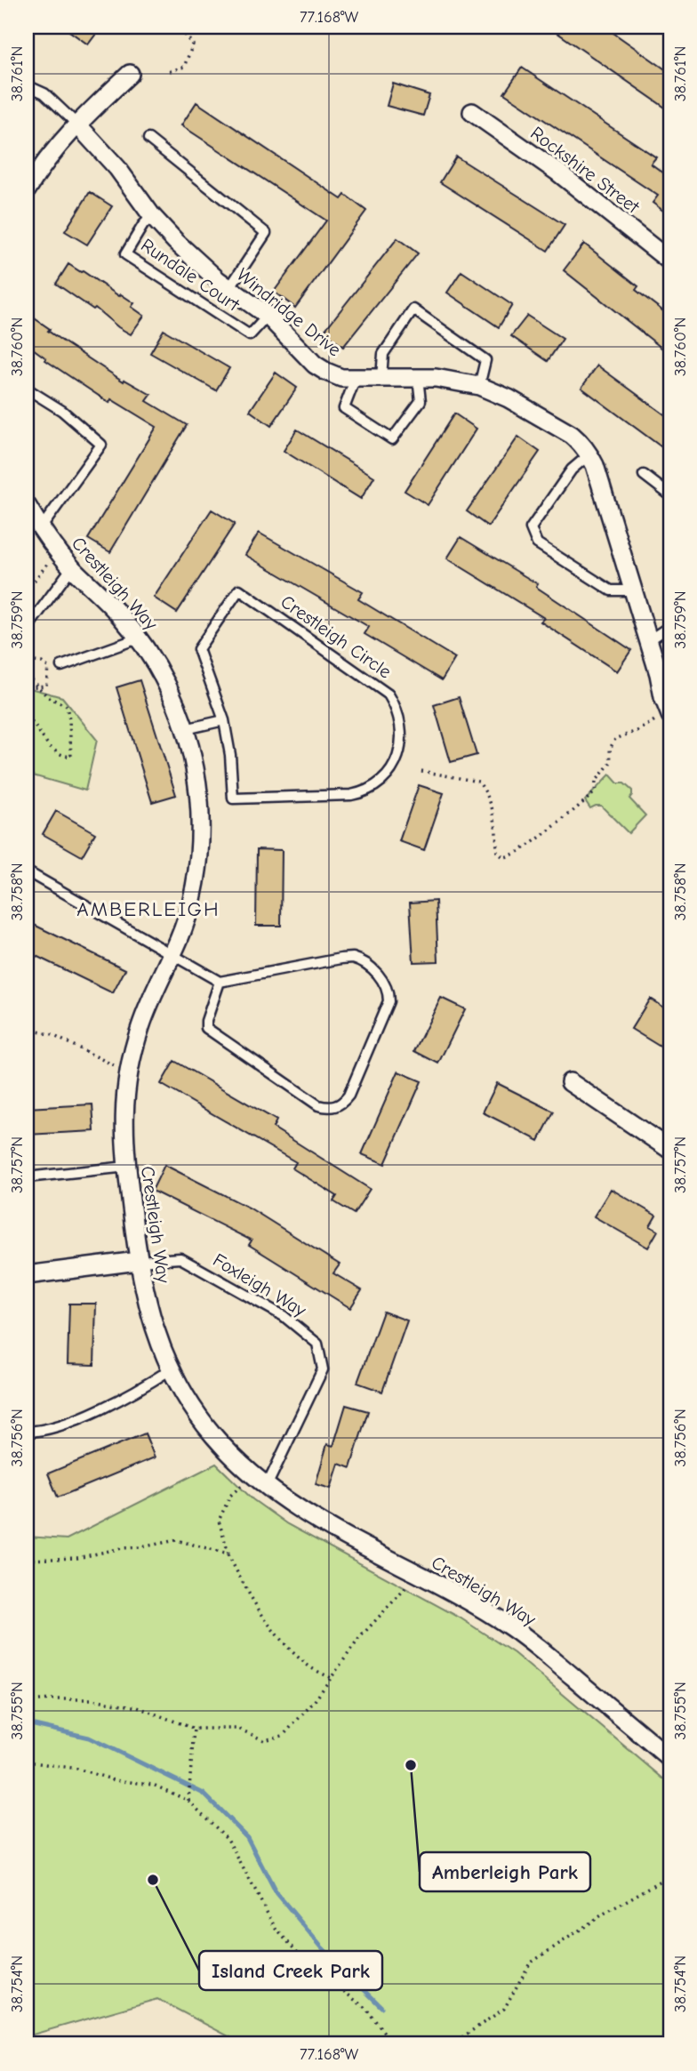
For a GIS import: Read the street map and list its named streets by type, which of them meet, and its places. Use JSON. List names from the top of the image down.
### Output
{
  "streets": {
    "street": ["Rockshire Street", "Windridge Drive", "Crestleigh Way"],
    "lane": ["Rundale Court", "Crestleigh Circle", "Foxleigh Way"]
  },
  "crossings": [
    ["Rundale Court", "Windridge Drive"],
    ["Crestleigh Way", "Foxleigh Way"]
  ],
  "districts": ["AMBERLEIGH"],
  "places": ["Amberleigh Park", "Island Creek Park"],
  "coordinates": [
    "77.168°W",
    "38.761°N",
    "38.760°N",
    "38.759°N",
    "38.758°N",
    "38.757°N",
    "38.756°N",
    "38.755°N",
    "38.754°N"
  ]
}
